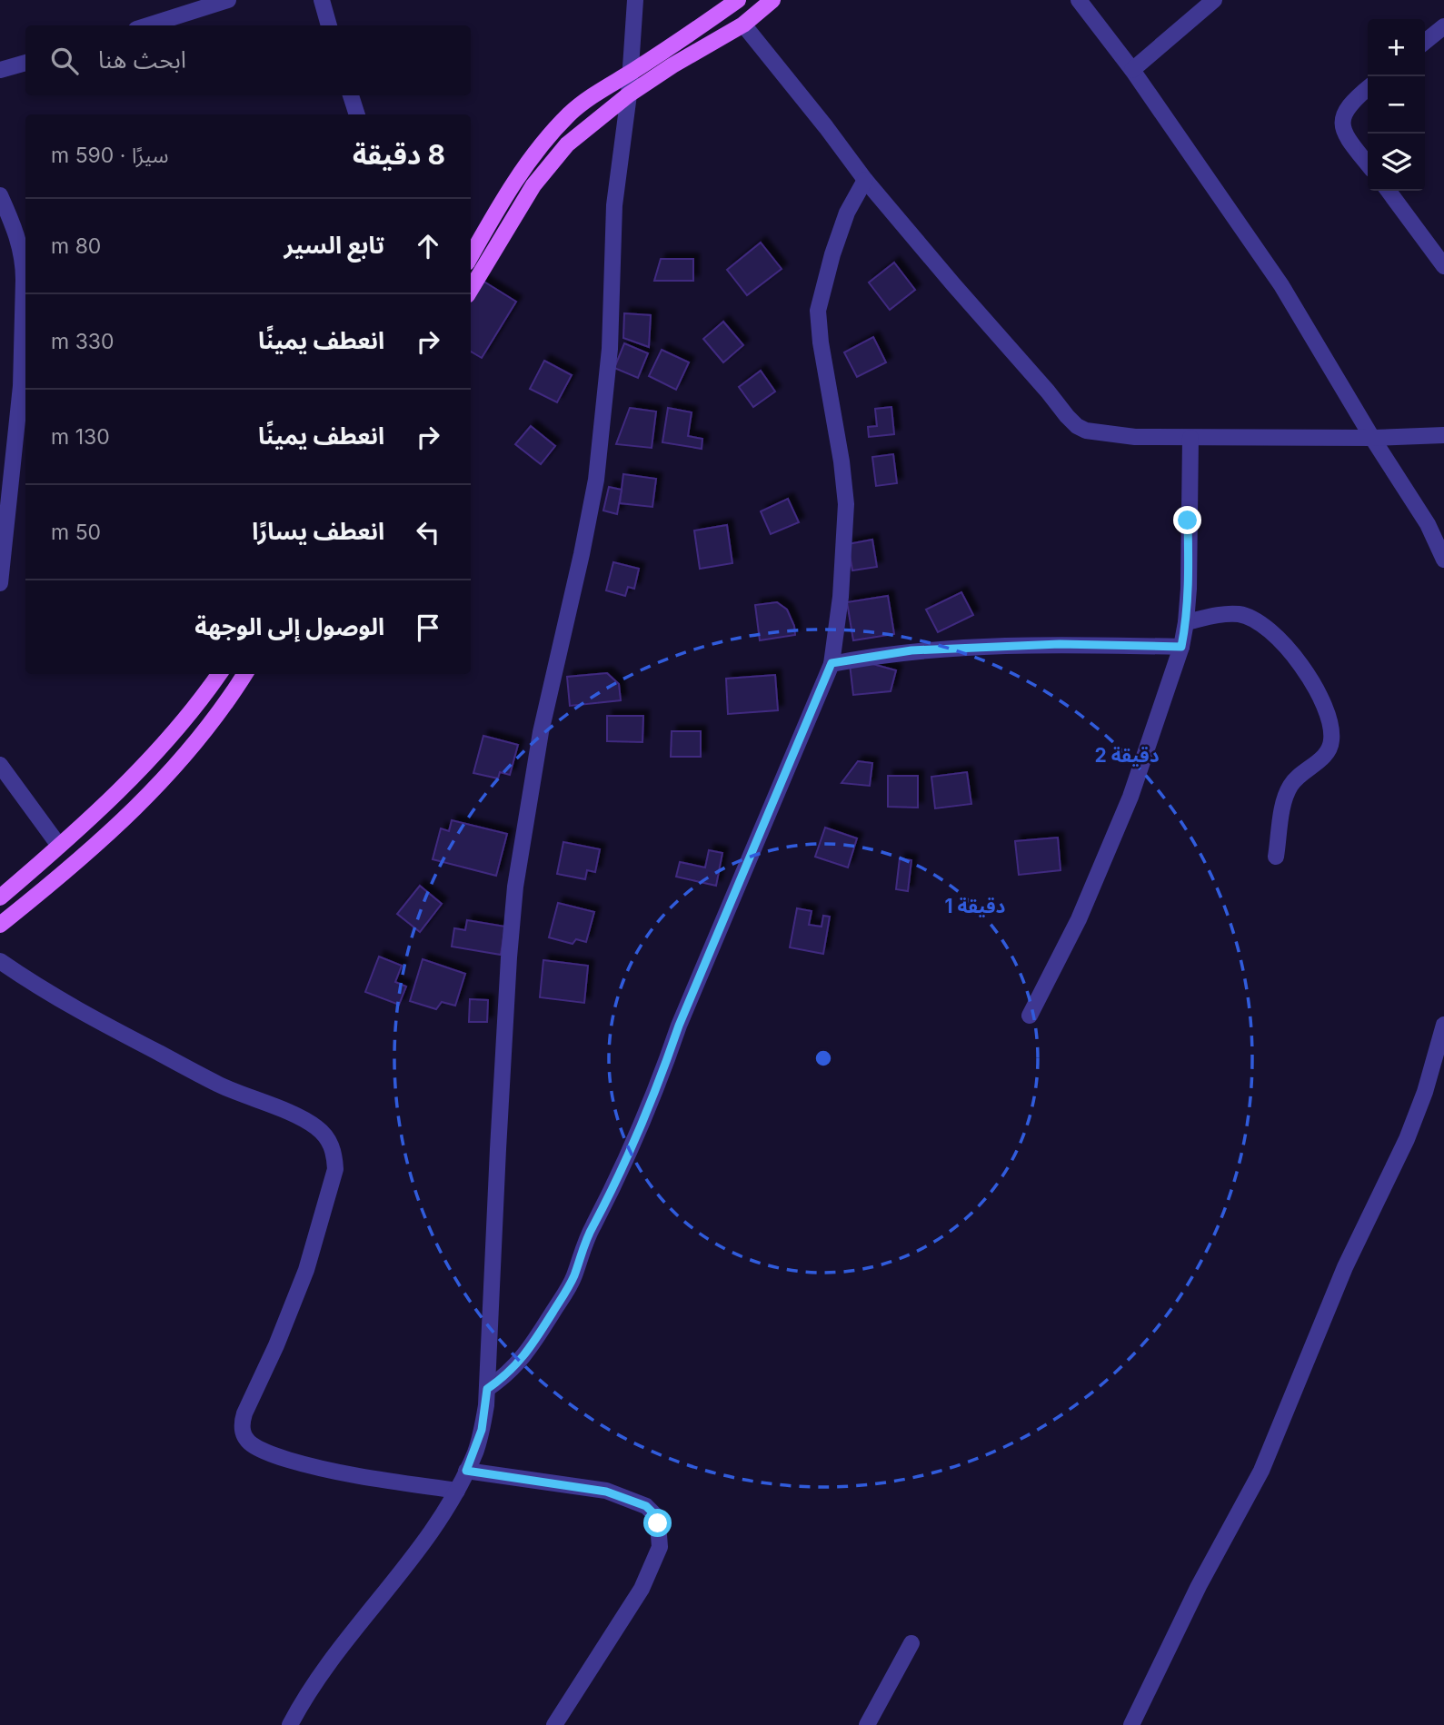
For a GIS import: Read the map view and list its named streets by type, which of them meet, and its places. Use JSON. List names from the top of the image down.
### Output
{
  "page": {
    "map_buttons": ["+", "−"],
    "search": "ابحث هنا",
    "heading": ["8 دقيقة", "سيرًا · 590 m"],
    "list": [
      ["تابع السير", "80 m"],
      ["انعطف يمينًا", "330 m"],
      ["انعطف يمينًا", "130 m"],
      ["انعطف يسارًا", "50 m"],
      "الوصول إلى الوجهة"
    ]
  },
  "rings": ["2 دقيقة", "1 دقيقة"]
}
